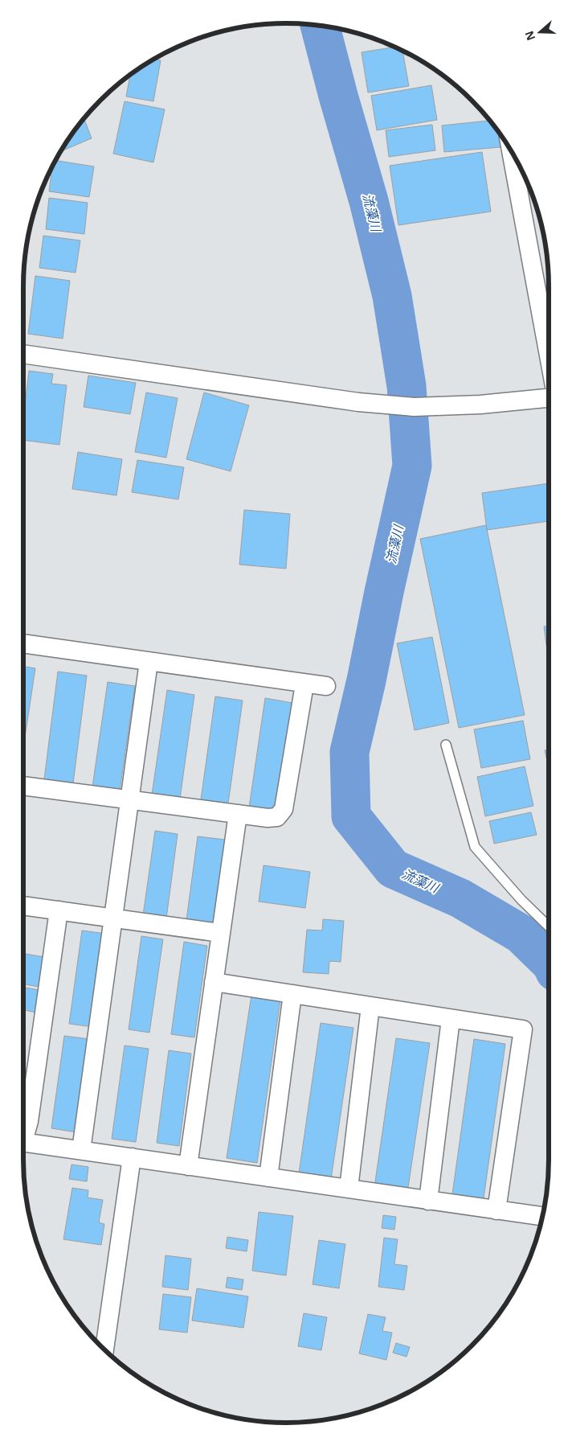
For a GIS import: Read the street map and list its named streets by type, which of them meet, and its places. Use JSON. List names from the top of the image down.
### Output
{
  "water": ["流藻川"],
  "north": "left"
}
